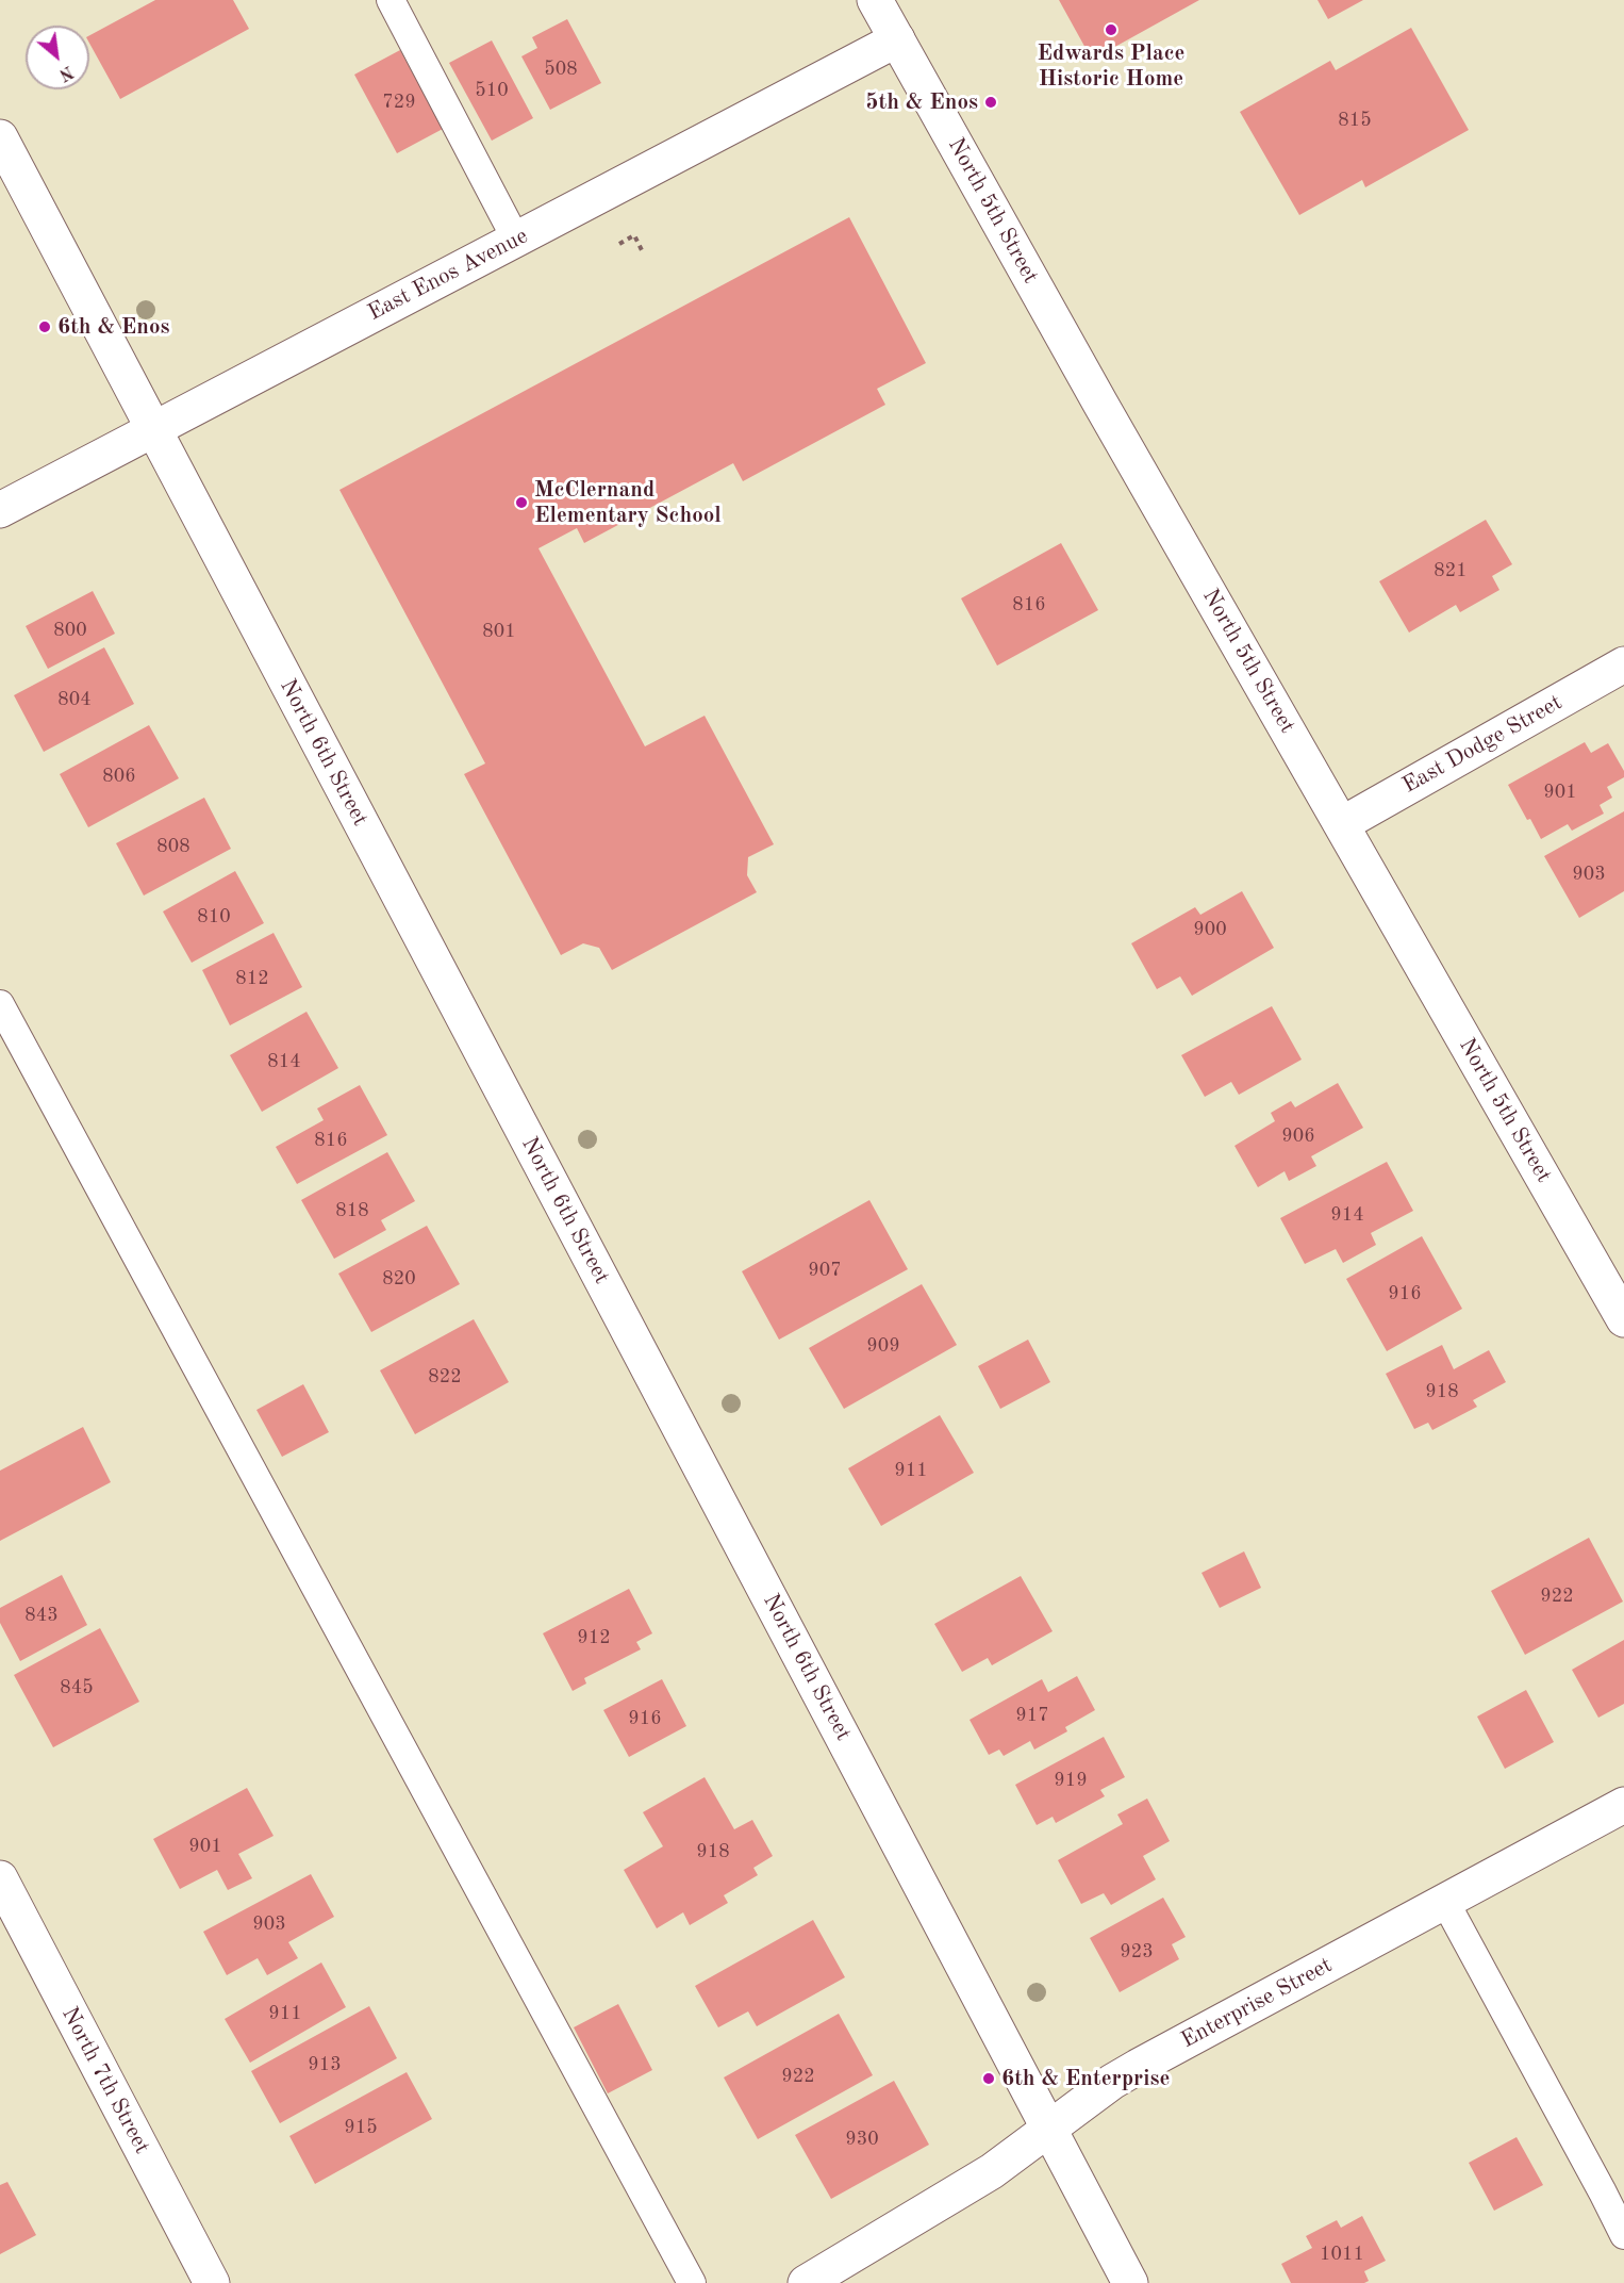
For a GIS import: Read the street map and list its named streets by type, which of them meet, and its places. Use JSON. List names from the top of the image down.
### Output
{
  "streets": {
    "main road": [
      "North 5th Street",
      "East Enos Avenue",
      "East Dodge Street",
      "North 6th Street",
      "Enterprise Street",
      "North 7th Street"
    ]
  },
  "crossings": [
    ["North 5th Street", "East Enos Avenue"],
    ["North 5th Street", "East Dodge Street"],
    ["East Enos Avenue", "North 6th Street"],
    ["North 6th Street", "Enterprise Street"]
  ],
  "places": [
    "Edwards Place Historic Home",
    "5th & Enos",
    "6th & Enos",
    "McClernand Elementary School",
    "6th & Enterprise"
  ],
  "house_numbers": [
    "508",
    "510",
    "729",
    "815",
    "821",
    "816",
    "800",
    "801",
    "804",
    "806",
    "901",
    "808",
    "903",
    "810",
    "900",
    "812",
    "814",
    "906",
    "816",
    "818",
    "914",
    "907",
    "820",
    "916",
    "909",
    "822",
    "918",
    "911",
    "922",
    "843",
    "912",
    "845",
    "917",
    "916",
    "919",
    "901",
    "918",
    "903",
    "923",
    "911",
    "913",
    "922",
    "915",
    "930",
    "1011"
  ],
  "north": "bottom right"
}
